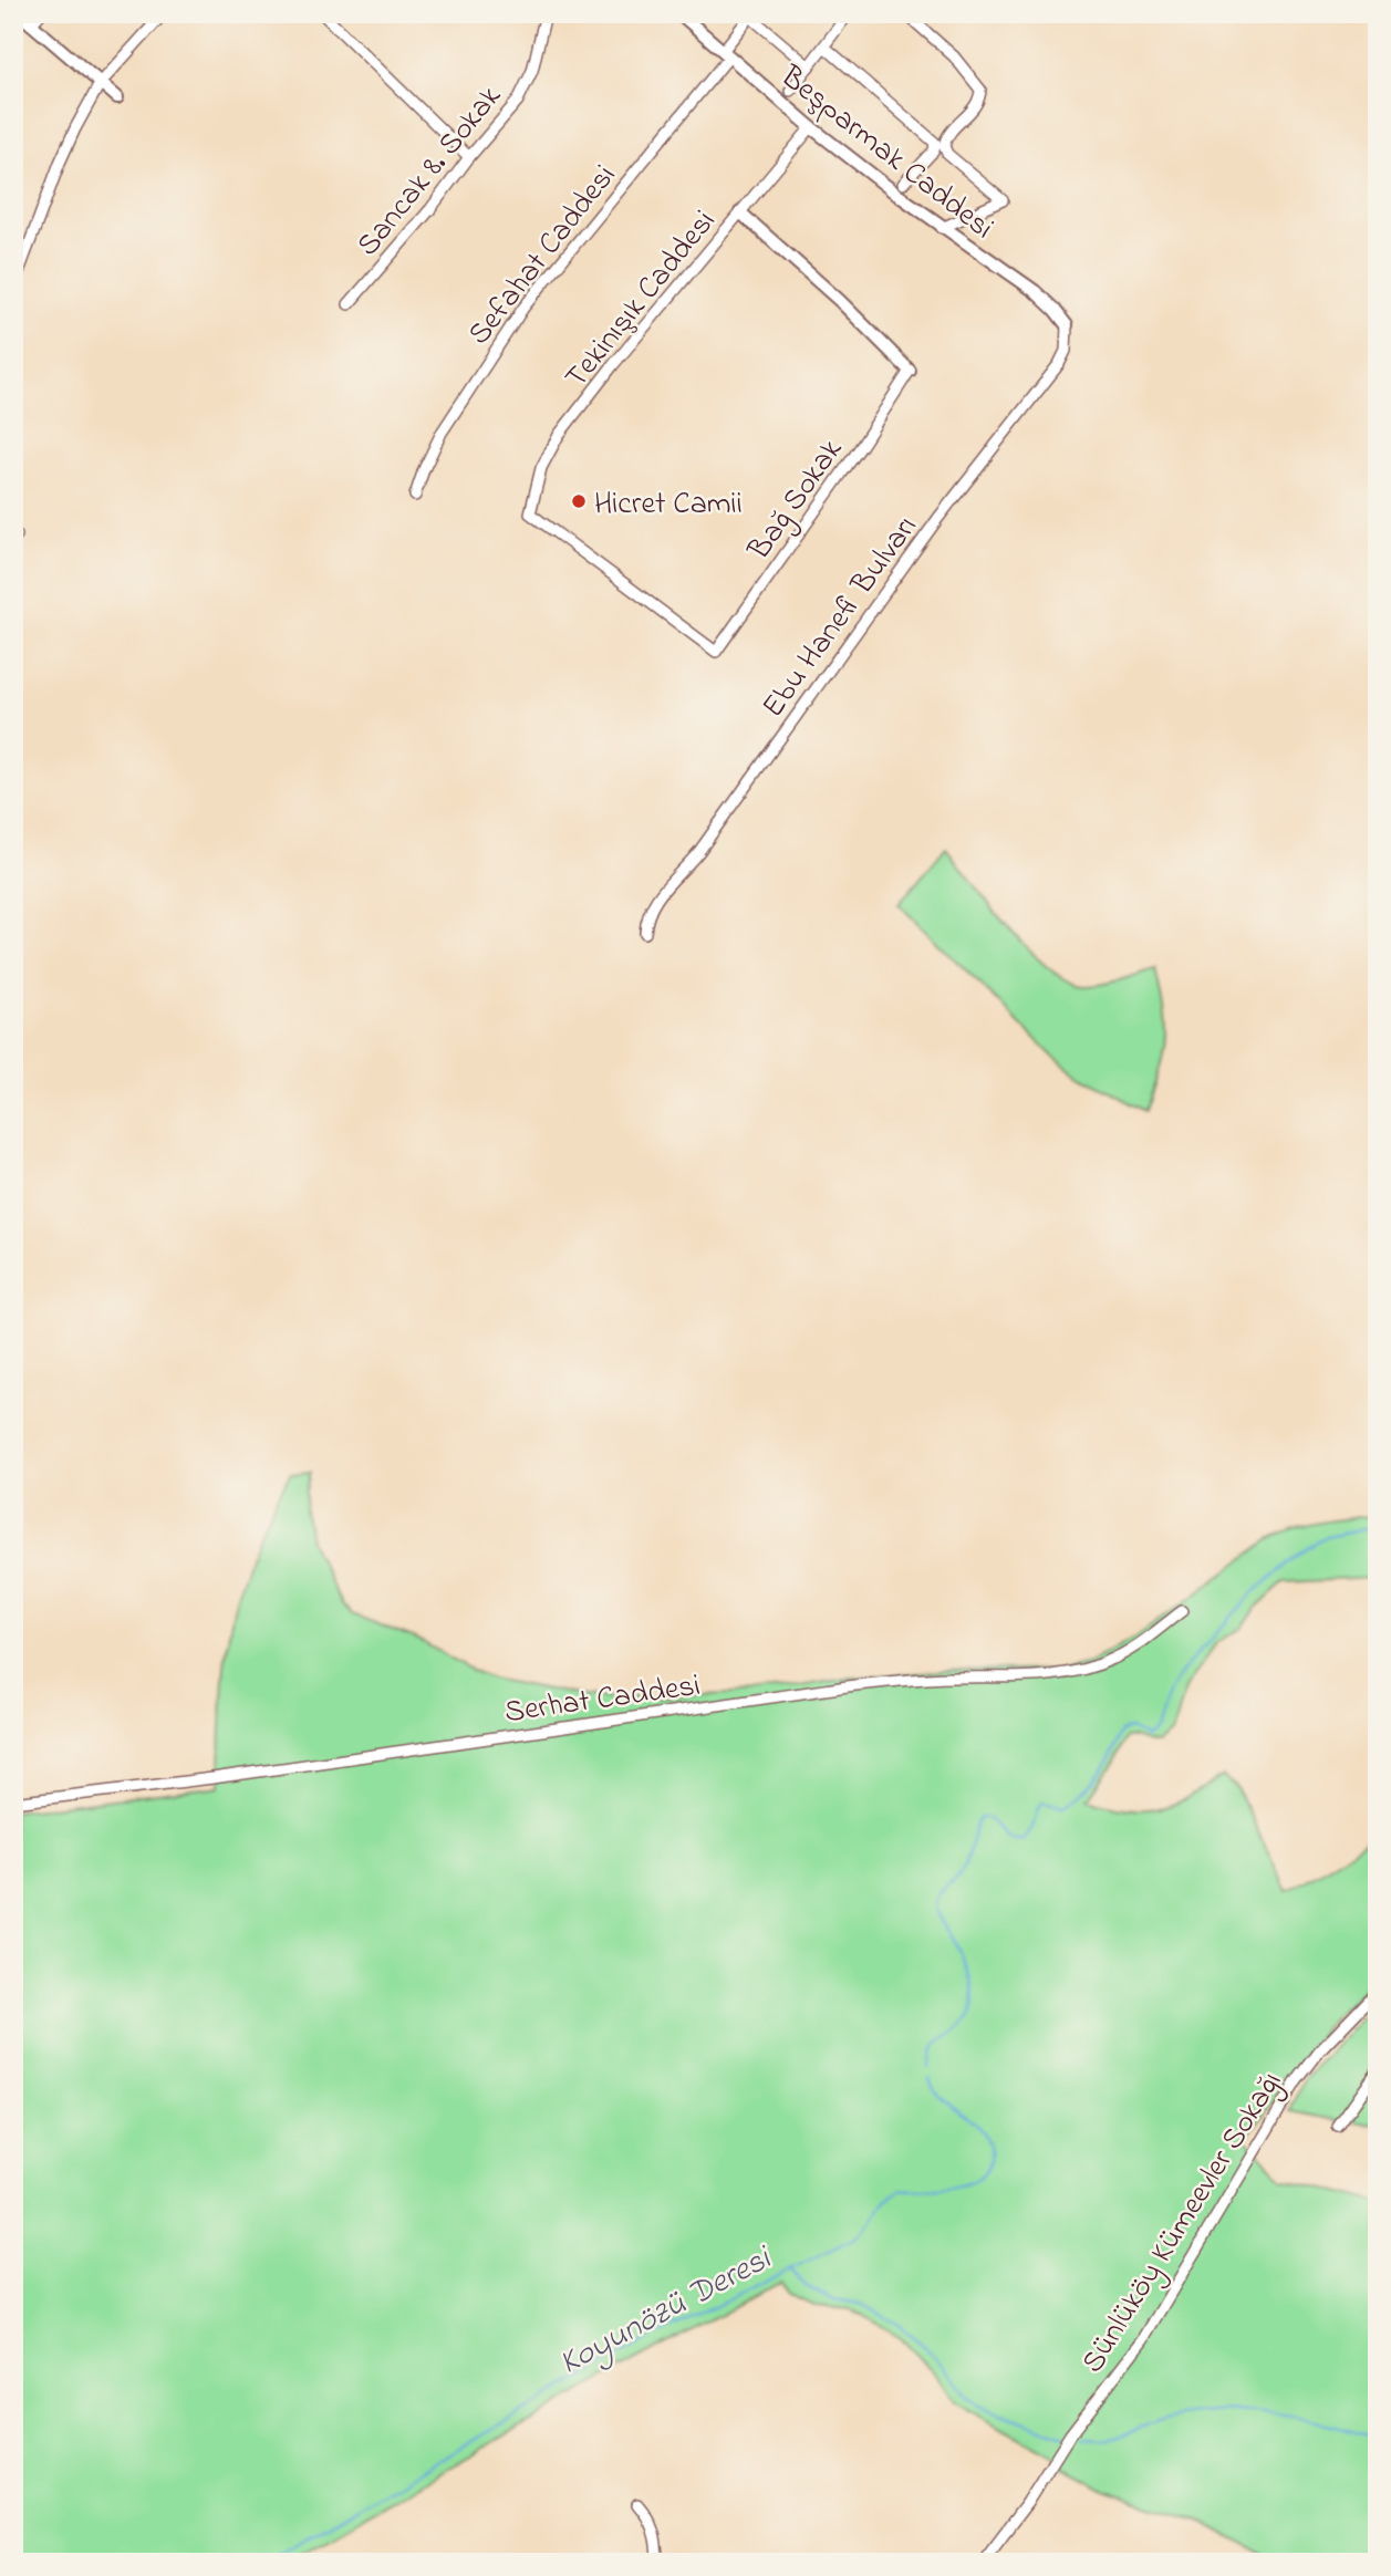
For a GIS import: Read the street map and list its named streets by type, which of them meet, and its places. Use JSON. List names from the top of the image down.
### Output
{
  "streets": {
    "street": [
      "Beşparmak Caddesi",
      "Sancak 8. Sokak",
      "Sefahat Caddesi",
      "Tekinışık Caddesi",
      "Bağ Sokak",
      "Ebu Hanefi Bulvarı",
      "Serhat Caddesi",
      "Sünlüköy Kümeevler Sokağı"
    ]
  },
  "crossings": [
    ["Beşparmak Caddesi", "Sefahat Caddesi"],
    ["Beşparmak Caddesi", "Tekinışık Caddesi"],
    ["Beşparmak Caddesi", "Ebu Hanefi Bulvarı"],
    ["Tekinışık Caddesi", "Bağ Sokak"]
  ],
  "water": ["Koyunözü Deresi"],
  "places": ["Hicret Camii"]
}
